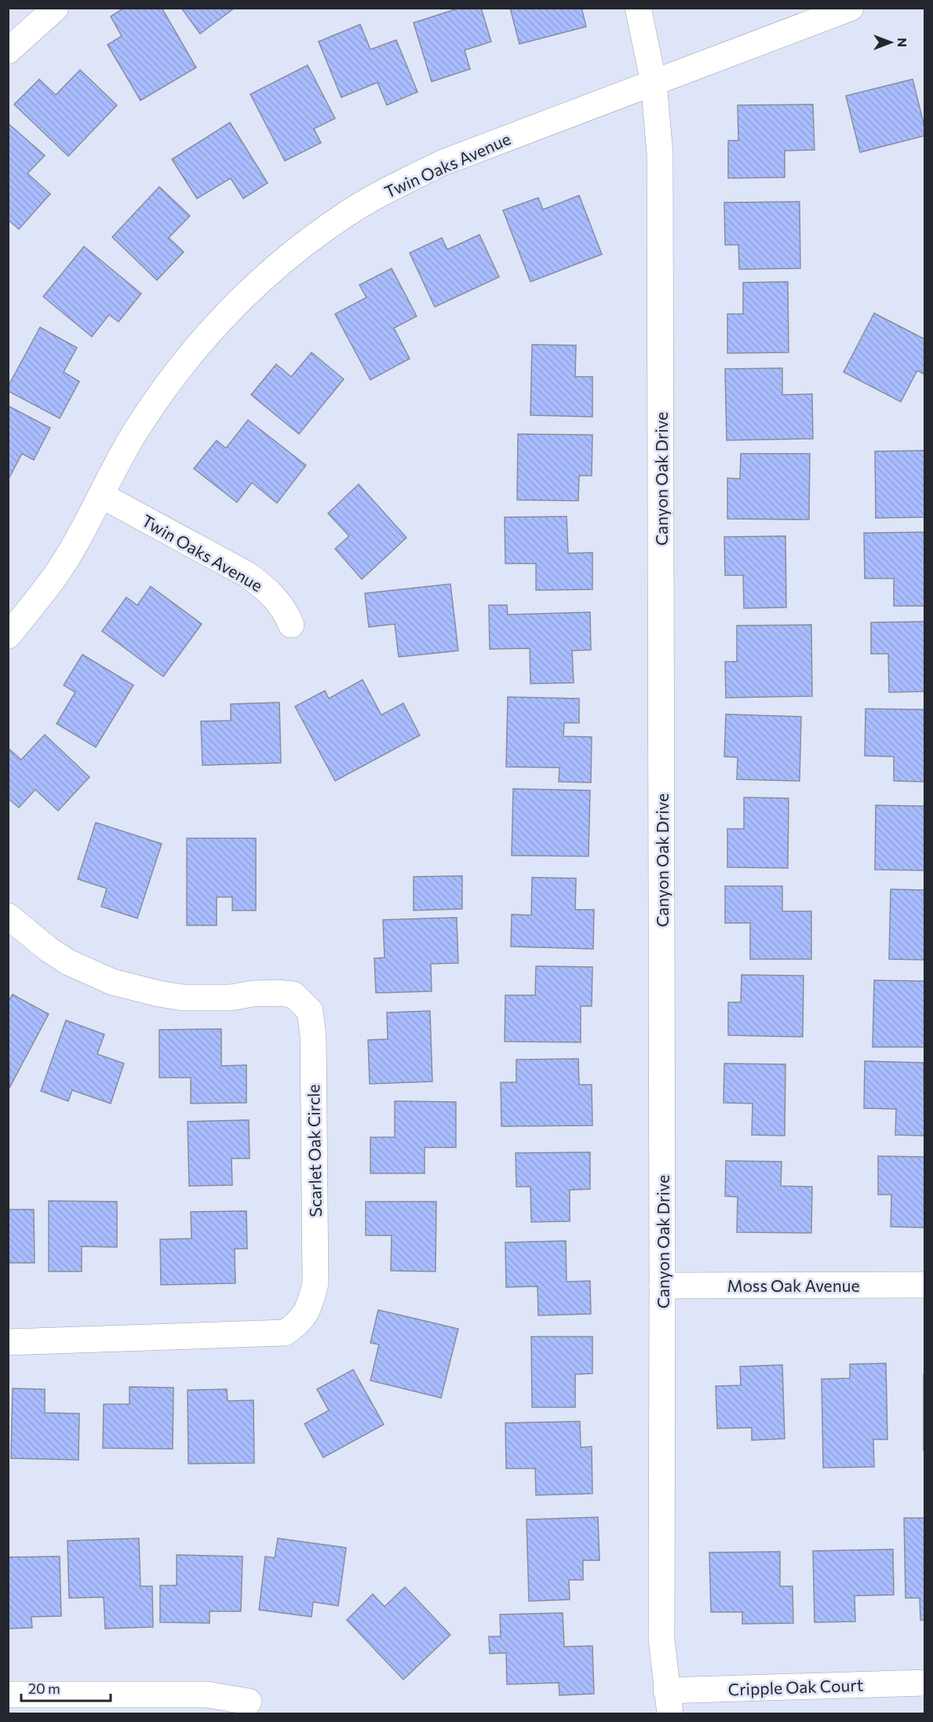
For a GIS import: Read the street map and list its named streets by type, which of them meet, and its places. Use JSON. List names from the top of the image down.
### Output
{
  "streets": {
    "street": [
      "Twin Oaks Avenue",
      "Canyon Oak Drive",
      "Scarlet Oak Circle",
      "Moss Oak Avenue",
      "Cripple Oak Court"
    ]
  },
  "crossings": [
    ["Twin Oaks Avenue", "Canyon Oak Drive"],
    ["Canyon Oak Drive", "Moss Oak Avenue"],
    ["Canyon Oak Drive", "Cripple Oak Court"]
  ],
  "scale_bar": "20 m",
  "north": "right"
}
